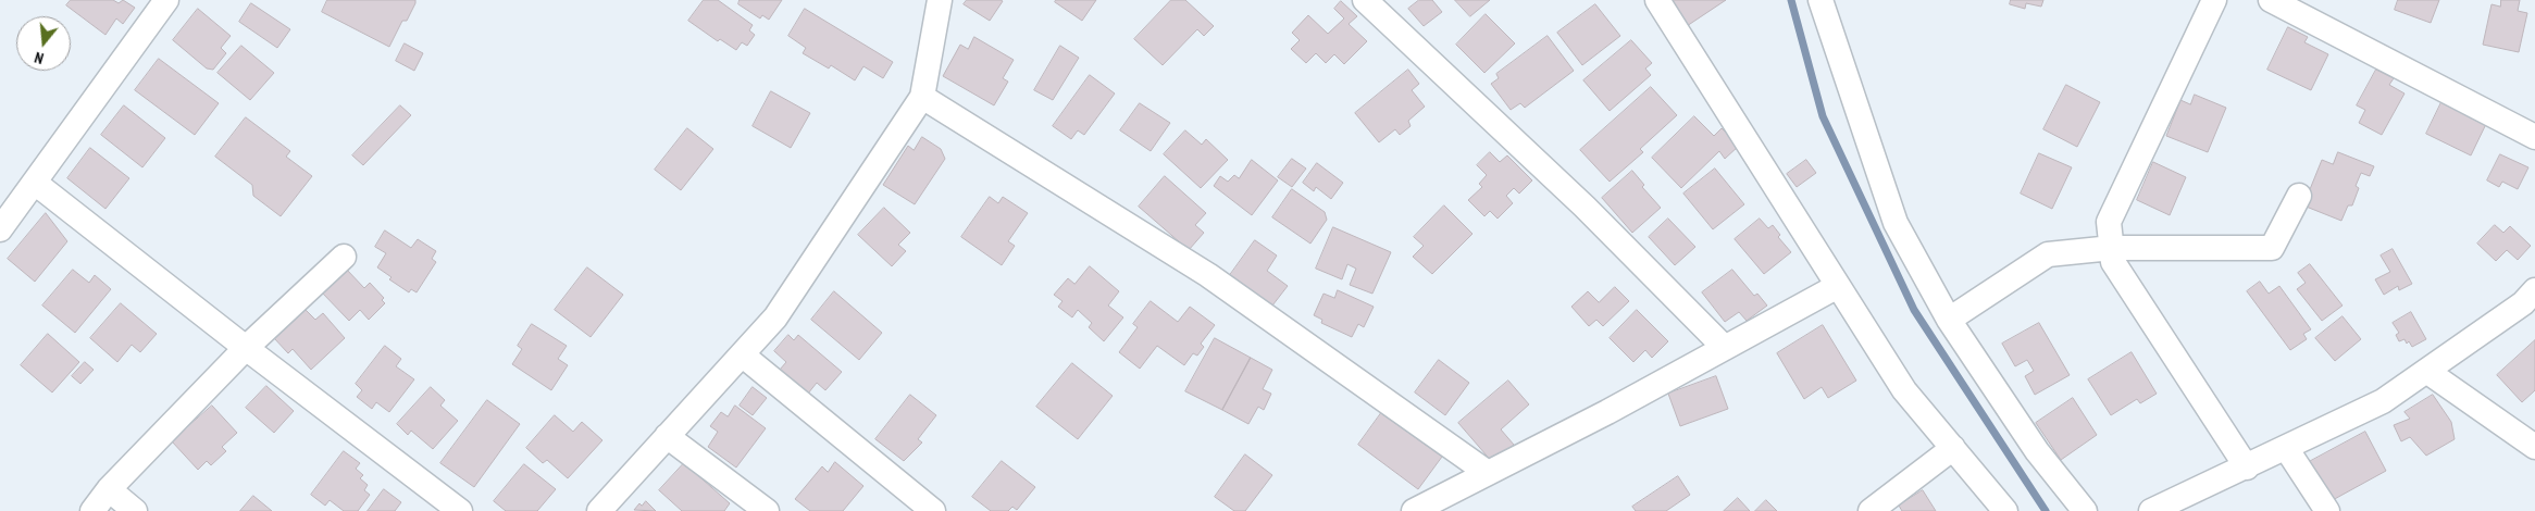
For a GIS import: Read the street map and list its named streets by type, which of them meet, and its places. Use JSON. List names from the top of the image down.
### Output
{
  "north": "bottom"
}
